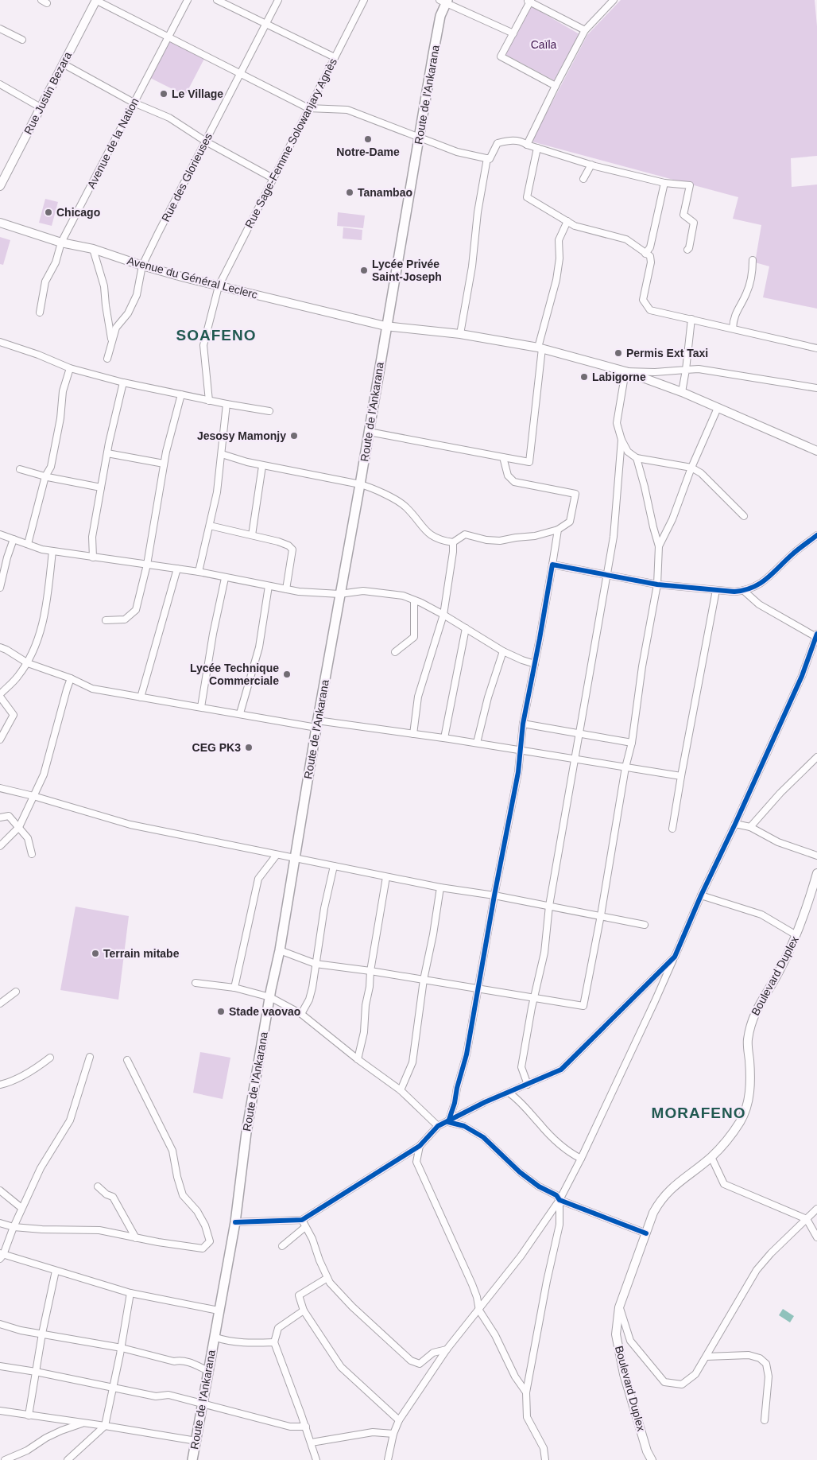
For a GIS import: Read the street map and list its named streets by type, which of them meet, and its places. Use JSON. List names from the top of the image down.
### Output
{
  "streets": {
    "main road": [
      "Rue Justin Bezara",
      "Route de l'Ankarana",
      "Avenue du Général Leclerc",
      "Boulevard Duplex"
    ],
    "street": ["Avenue de la Nation", "Rue Sage-Femme Solowanjary Agnès", "Rue des Glorieuses"]
  },
  "crossings": [
    ["Route de l'Ankarana", "Avenue du Général Leclerc"],
    ["Avenue de la Nation", "Avenue du Général Leclerc"],
    ["Rue Sage-Femme Solowanjary Agnès", "Avenue du Général Leclerc"],
    ["Rue des Glorieuses", "Avenue du Général Leclerc"]
  ],
  "districts": ["SOAFENO", "MORAFENO"],
  "parks": ["Caïla"],
  "places": [
    "Le Village",
    "Notre-Dame",
    "Tanambao",
    "Chicago",
    "Lycée Privée Saint-Joseph",
    "Permis Ext Taxi",
    "Labigorne",
    "Jesosy Mamonjy",
    "Lycée Technique Commerciale",
    "CEG PK3",
    "Terrain mitabe",
    "Stade vaovao"
  ]
}
